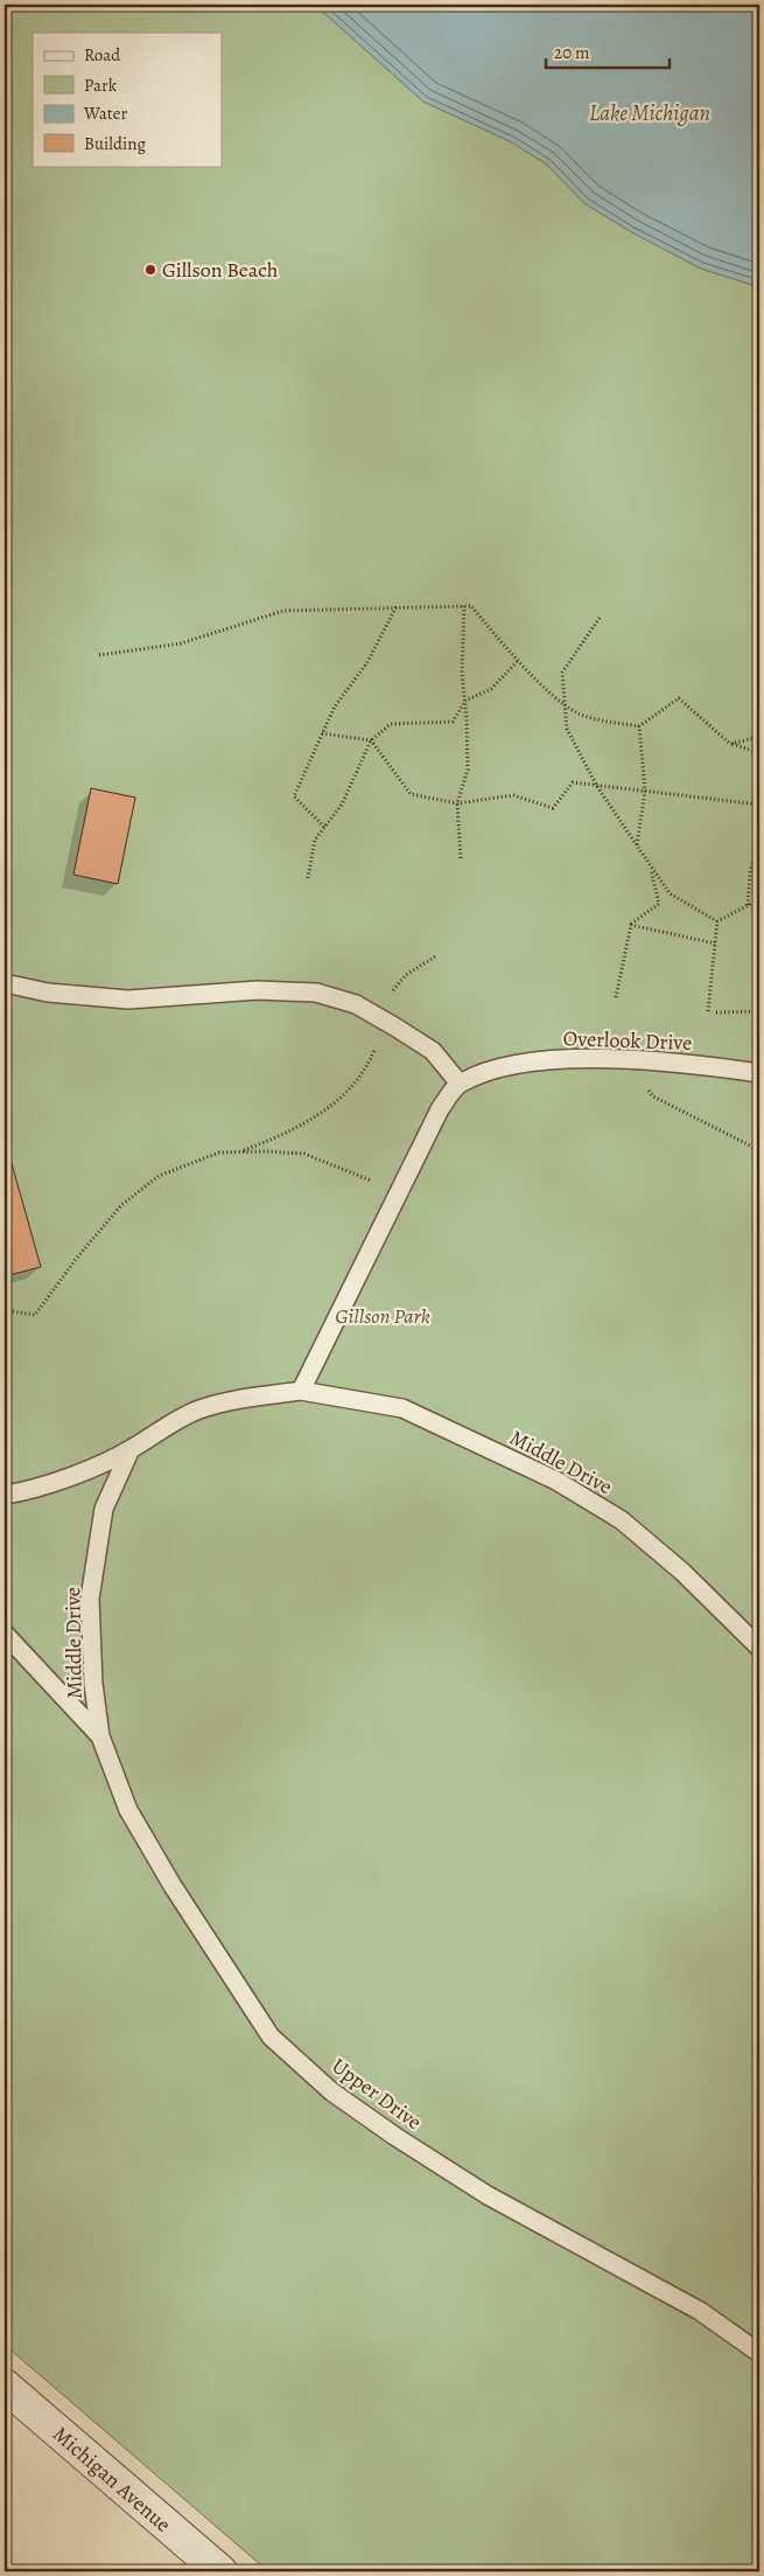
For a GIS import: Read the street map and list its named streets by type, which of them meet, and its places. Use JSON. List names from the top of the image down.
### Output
{
  "streets": {
    "street": ["Michigan Avenue"],
    "lane": ["Overlook Drive", "Middle Drive", "Upper Drive"]
  },
  "crossings": [
    ["Overlook Drive", "Middle Drive"],
    ["Middle Drive", "Upper Drive"]
  ],
  "water": ["Lake Michigan"],
  "parks": ["Gillson Park"],
  "places": ["Gillson Beach"],
  "legend": [
    "Road",
    "Park",
    "Water",
    "Building"
  ],
  "scale_bar": "20 m"
}
